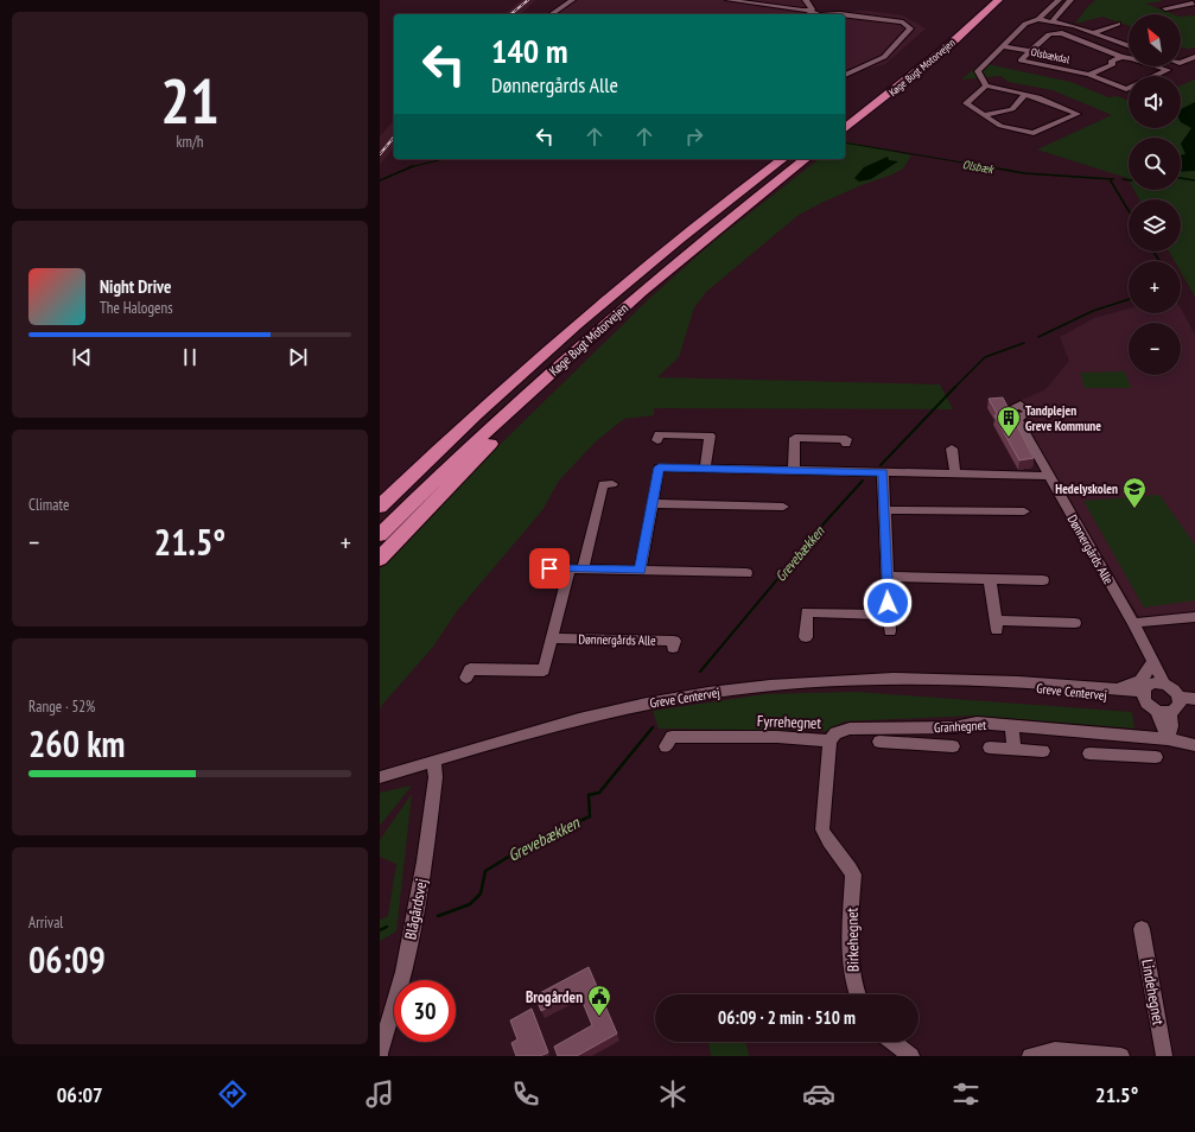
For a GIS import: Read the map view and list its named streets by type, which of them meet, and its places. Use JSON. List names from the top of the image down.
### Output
{
  "streets": {
    "highway": ["Køge Bugt Motorvejen"],
    "street": [
      "Olsbækdal",
      "Dønnergårds Alle",
      "Greve Centervej",
      "Fyrrehegnet",
      "Granhegnet",
      "Blågårdsvej",
      "Birkehegnet",
      "Lindehegnet"
    ]
  },
  "crossings": [
    ["Dønnergårds Alle", "Greve Centervej"],
    ["Greve Centervej", "Blågårdsvej"],
    ["Fyrrehegnet", "Granhegnet"],
    ["Fyrrehegnet", "Birkehegnet"]
  ],
  "water": ["Olsbæk", "Grevebækken"],
  "places": {
    "building": ["Tandplejen Greve Kommune"],
    "school or university": ["Hedelyskolen"],
    "public building": ["Brogården"]
  },
  "north": "top left",
  "page": {
    "tile": [
      ["21", "km/h"],
      "Climate",
      ["Range · 52%", "260 km"],
      ["Arrival", "06:09"]
    ],
    "map_buttons": ["+", "−"],
    "turn": ["140 m", "Dønnergårds Alle"],
    "song": ["Night Drive", "The Halogens"],
    "heat": ["−", "21.5°", "+"],
    "limit": "30",
    "trip": "06:09 · 2 min · 510 m",
    "tabs": ["06:07", "21.5°"]
  }
}
